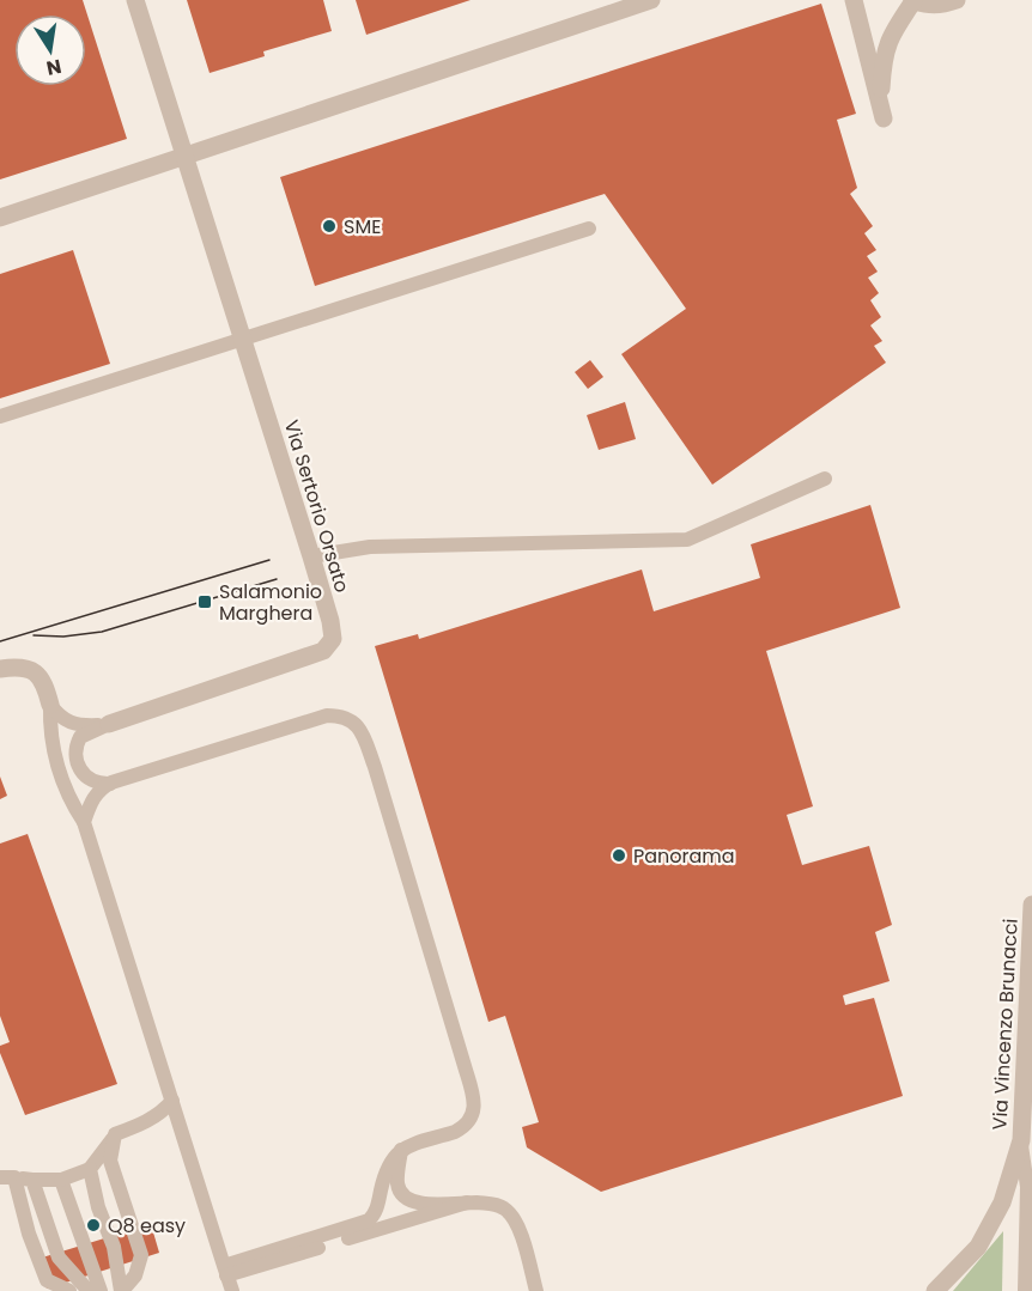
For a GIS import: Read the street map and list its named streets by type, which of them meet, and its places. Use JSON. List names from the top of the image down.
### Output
{
  "streets": {
    "street": ["Via Sertorio Orsato", "Via Vincenzo Brunacci"]
  },
  "places": {
    "other": ["SME", "Panorama", "Q8 easy"],
    "transit": ["Salamonio Marghera"]
  },
  "north": "bottom"
}
